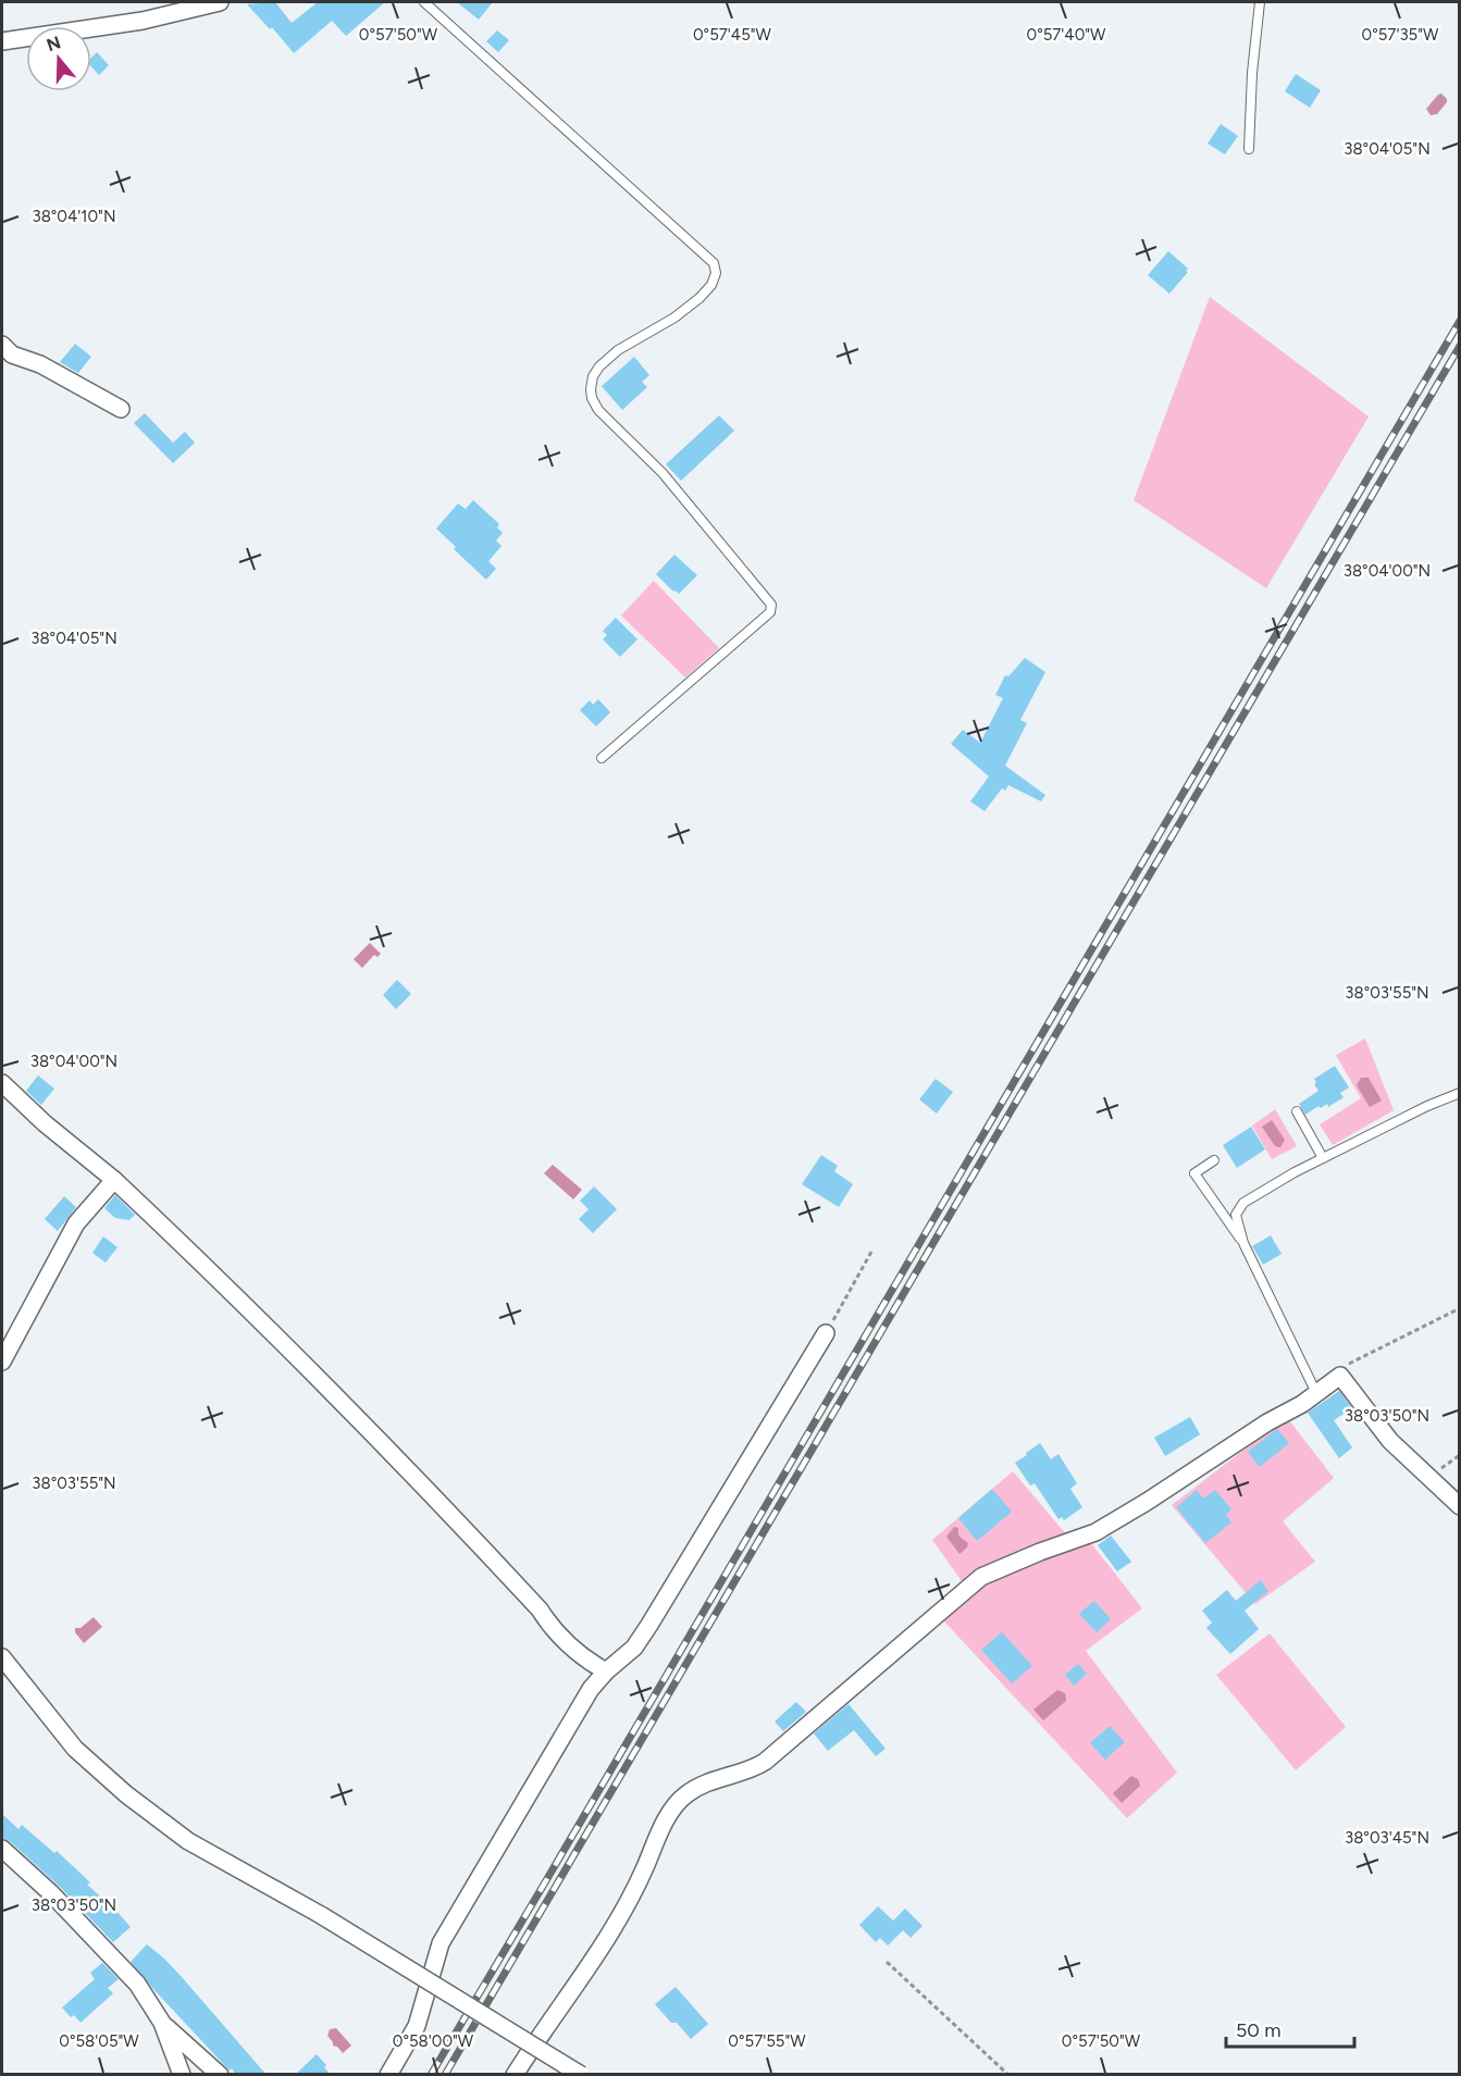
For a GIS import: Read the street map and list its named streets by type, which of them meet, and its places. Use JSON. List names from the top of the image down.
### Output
{
  "scale_bar": "50 m",
  "north": "top",
  "coordinates": [
    "0°57'35\"W",
    "0°57'50\"W",
    "0°57'45\"W",
    "0°57'40\"W",
    "38°04'05\"N",
    "38°04'10\"N",
    "38°04'00\"N",
    "38°03'55\"N",
    "38°03'50\"N",
    "38°03'45\"N",
    "0°58'05\"W",
    "0°58'00\"W",
    "0°57'55\"W"
  ]
}
